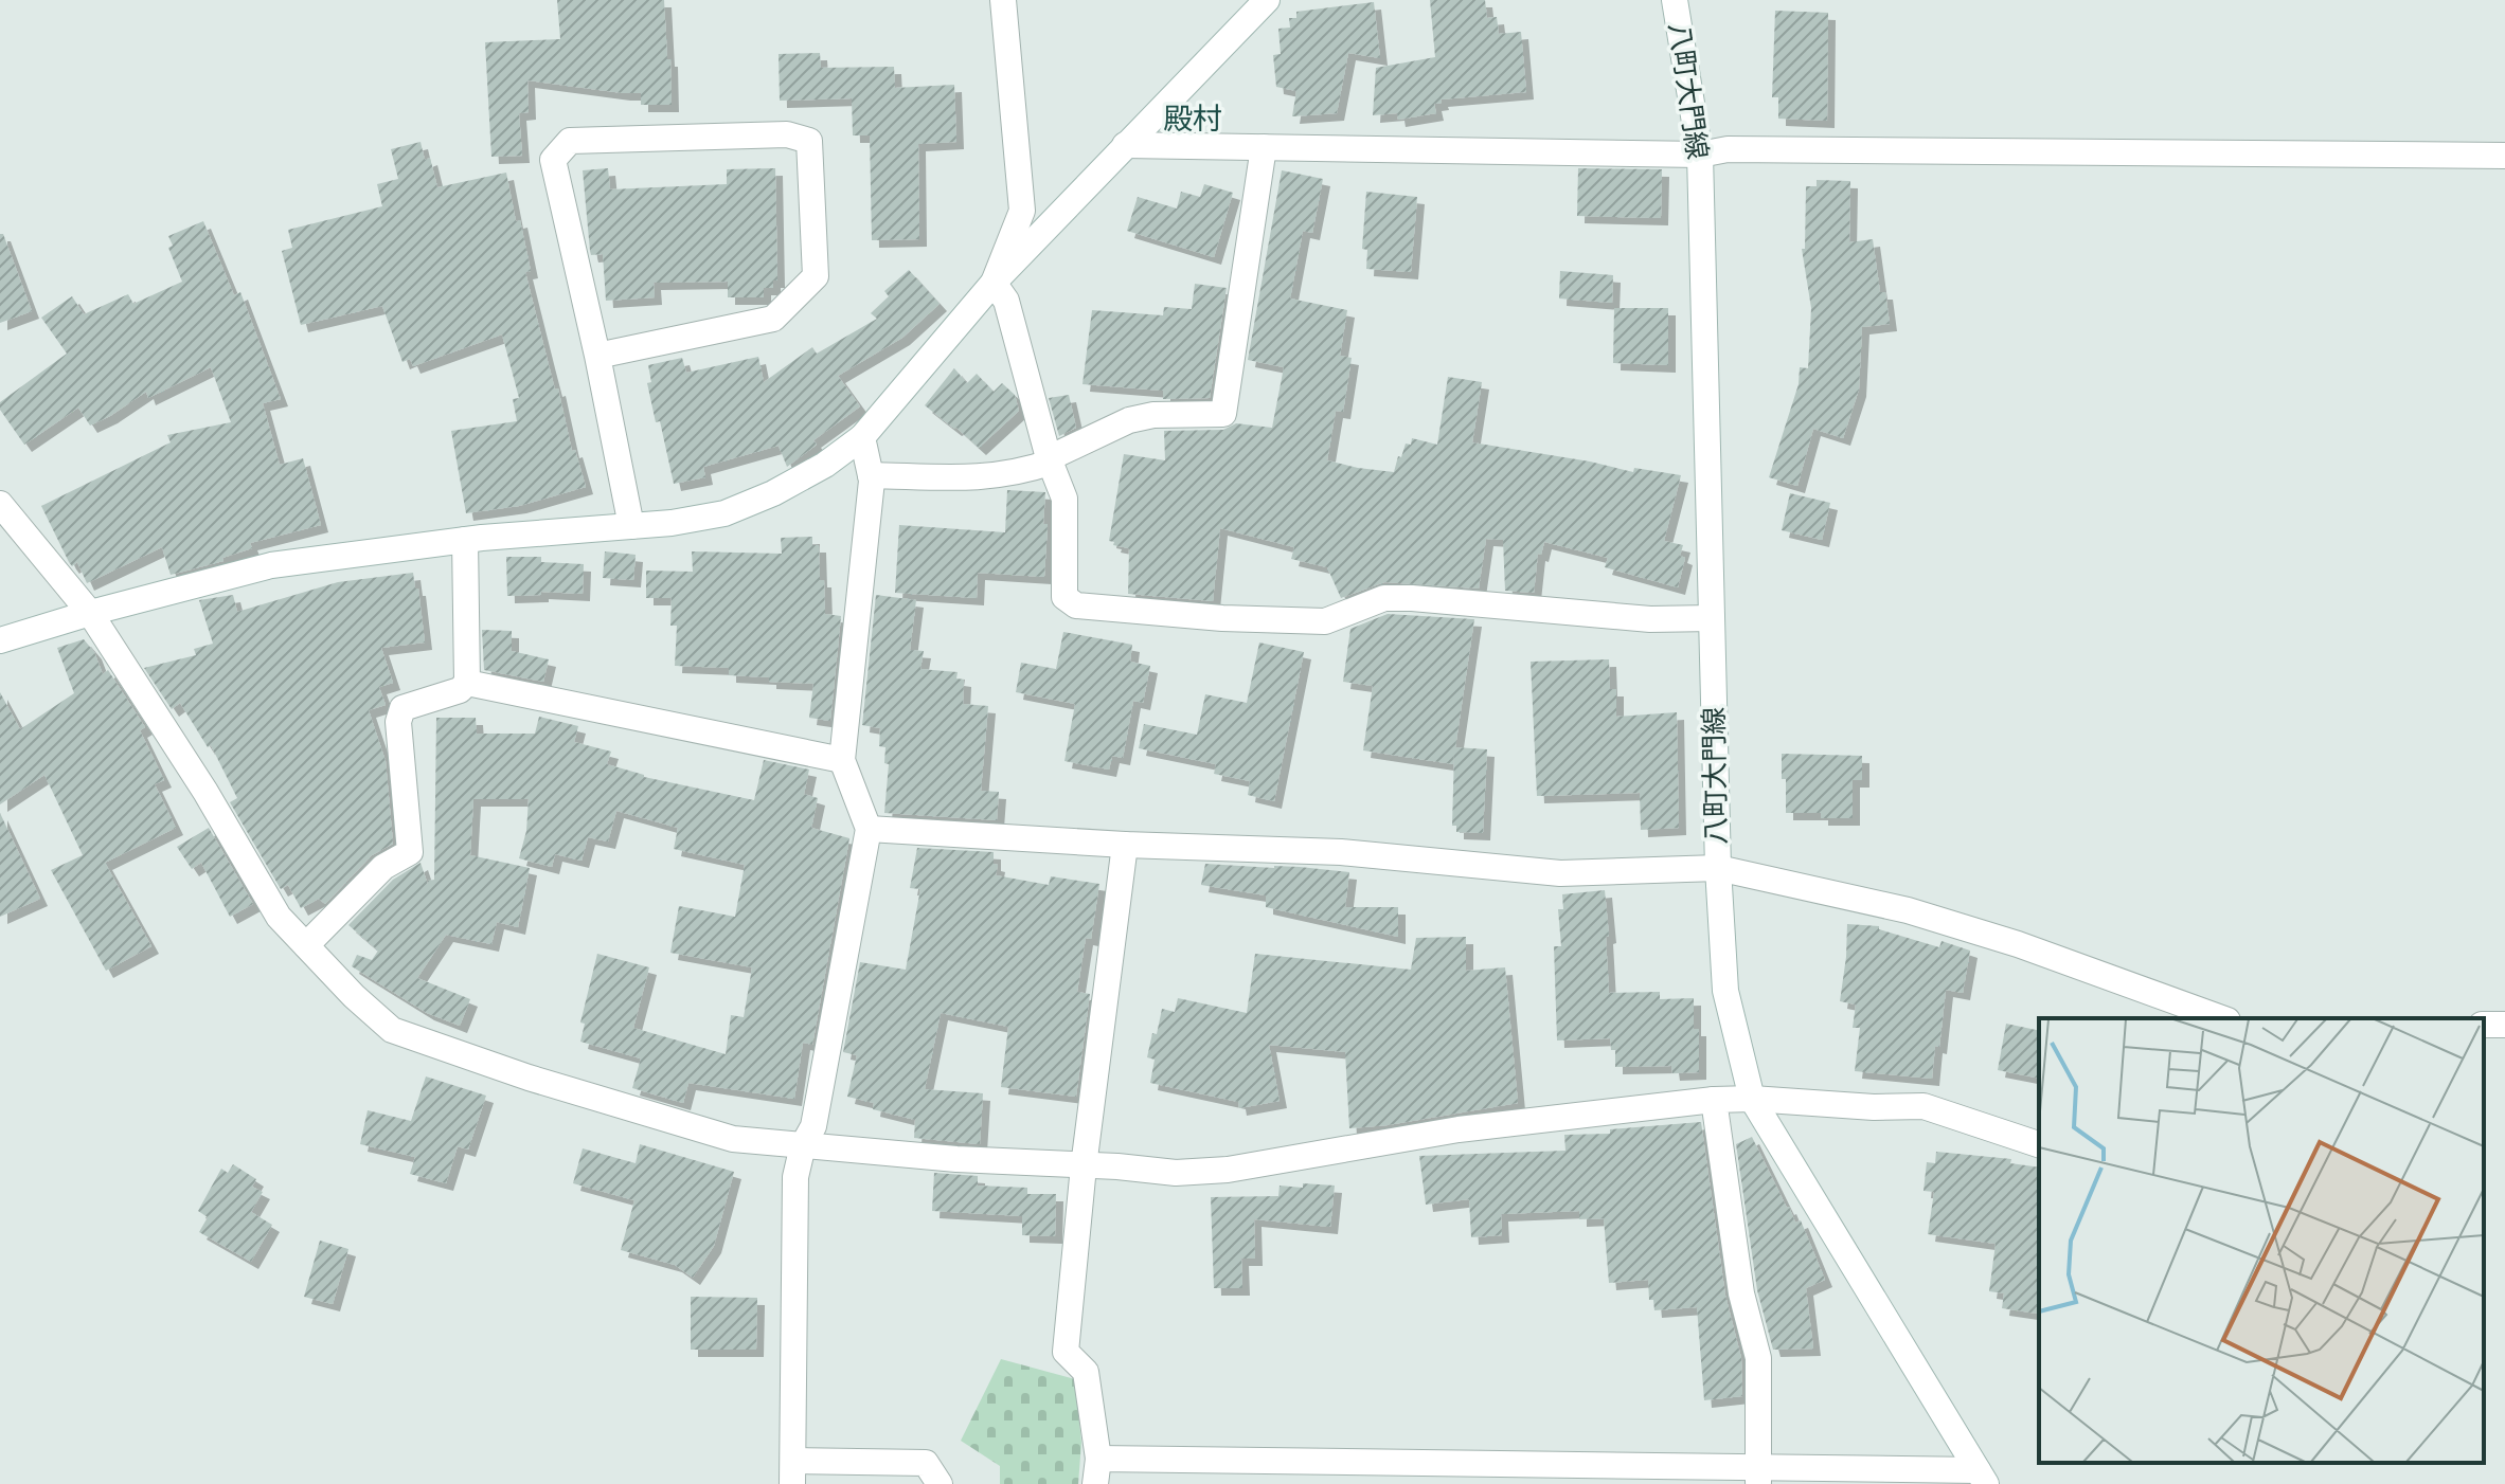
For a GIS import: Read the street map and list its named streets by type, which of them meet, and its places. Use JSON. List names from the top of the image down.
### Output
{
  "streets": {
    "street": ["八町大門線"]
  },
  "districts": ["殿村"]
}
